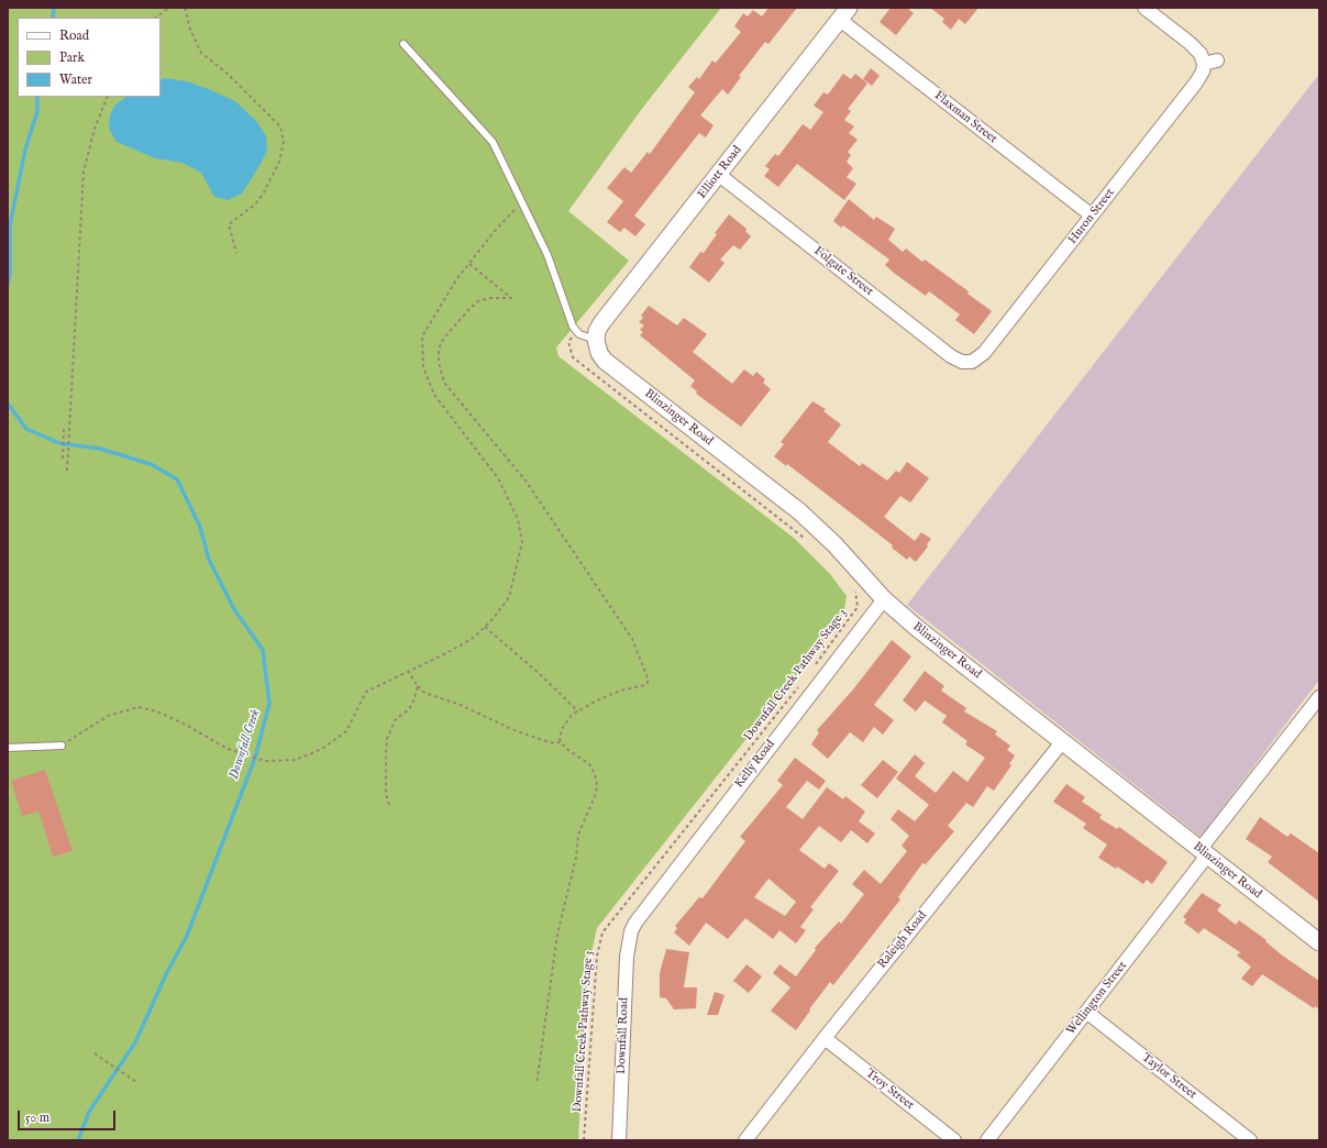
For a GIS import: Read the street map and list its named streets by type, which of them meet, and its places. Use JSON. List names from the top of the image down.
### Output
{
  "streets": {
    "street": [
      "Flaxman Street",
      "Elliott Road",
      "Huron Street",
      "Folgate Street",
      "Blinzinger Road",
      "Kelly Road",
      "Raleigh Road",
      "Wellington Street",
      "Downfall Road",
      "Taylor Street",
      "Troy Street"
    ],
    "path": ["Downfall Creek Pathway Stage 3"]
  },
  "crossings": [
    ["Flaxman Street", "Elliott Road"],
    ["Flaxman Street", "Huron Street"],
    ["Elliott Road", "Folgate Street"],
    ["Elliott Road", "Blinzinger Road"],
    ["Huron Street", "Folgate Street"],
    ["Blinzinger Road", "Kelly Road"],
    ["Blinzinger Road", "Raleigh Road"],
    ["Blinzinger Road", "Wellington Street"],
    ["Kelly Road", "Downfall Road"],
    ["Raleigh Road", "Troy Street"],
    ["Wellington Street", "Taylor Street"]
  ],
  "water": ["Downfall Creek"],
  "legend": ["Road", "Park", "Water"],
  "scale_bar": "50 m"
}
